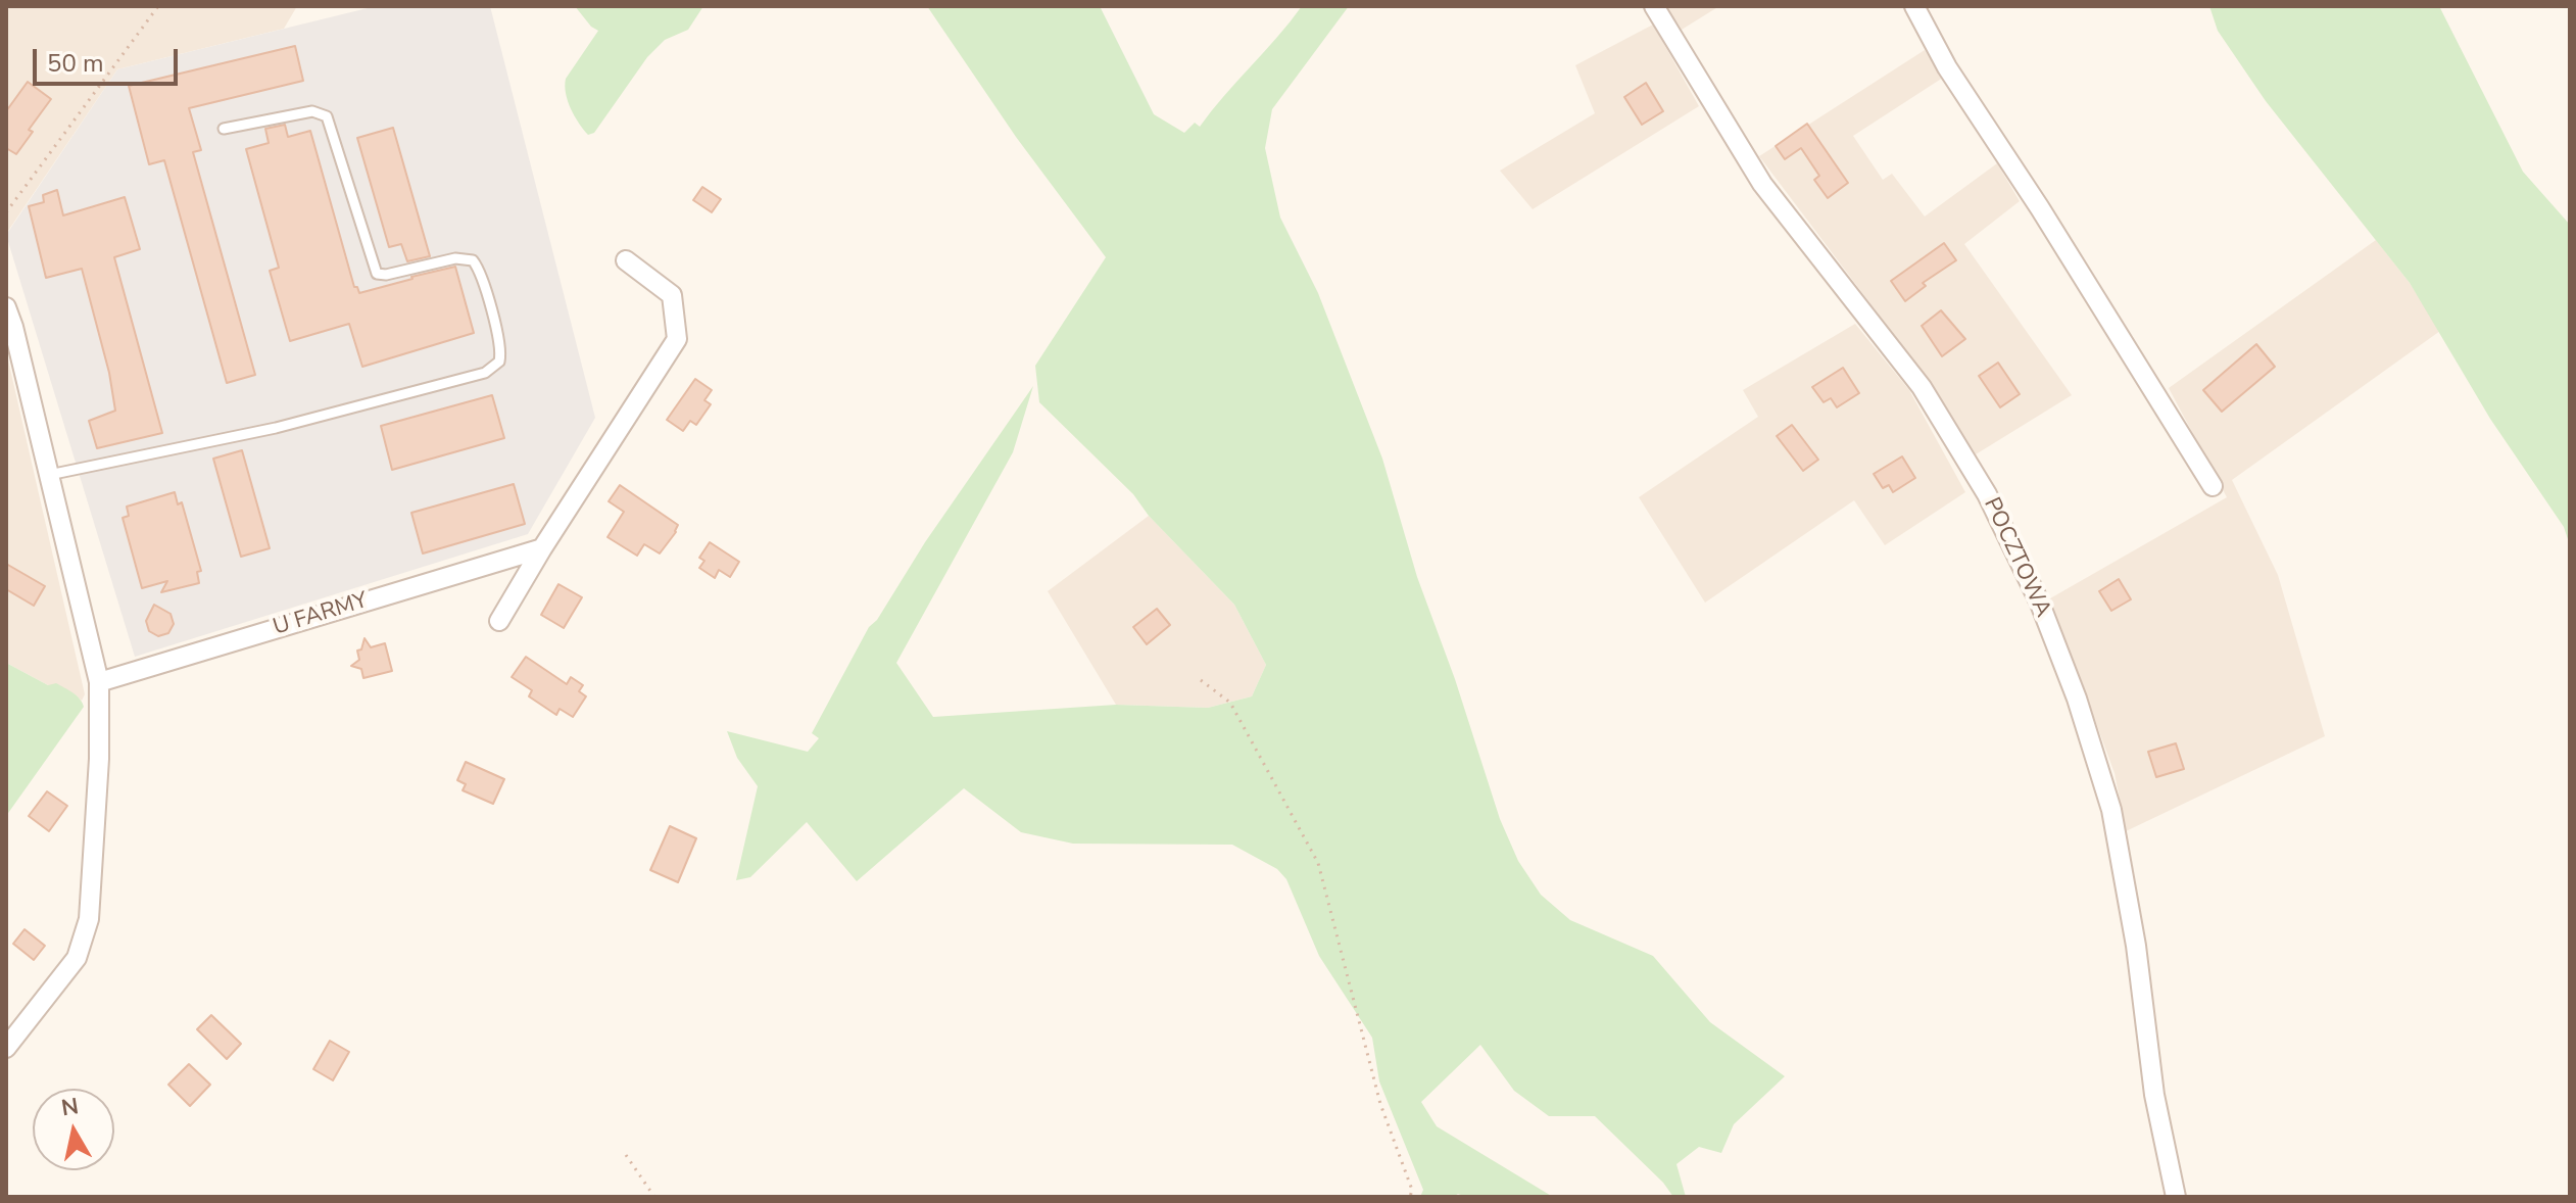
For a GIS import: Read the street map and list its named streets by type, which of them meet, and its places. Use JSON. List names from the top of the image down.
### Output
{
  "streets": {
    "street": ["POCZTOWA", "U FARMY"]
  },
  "scale_bar": "50 m",
  "north": "top"
}
